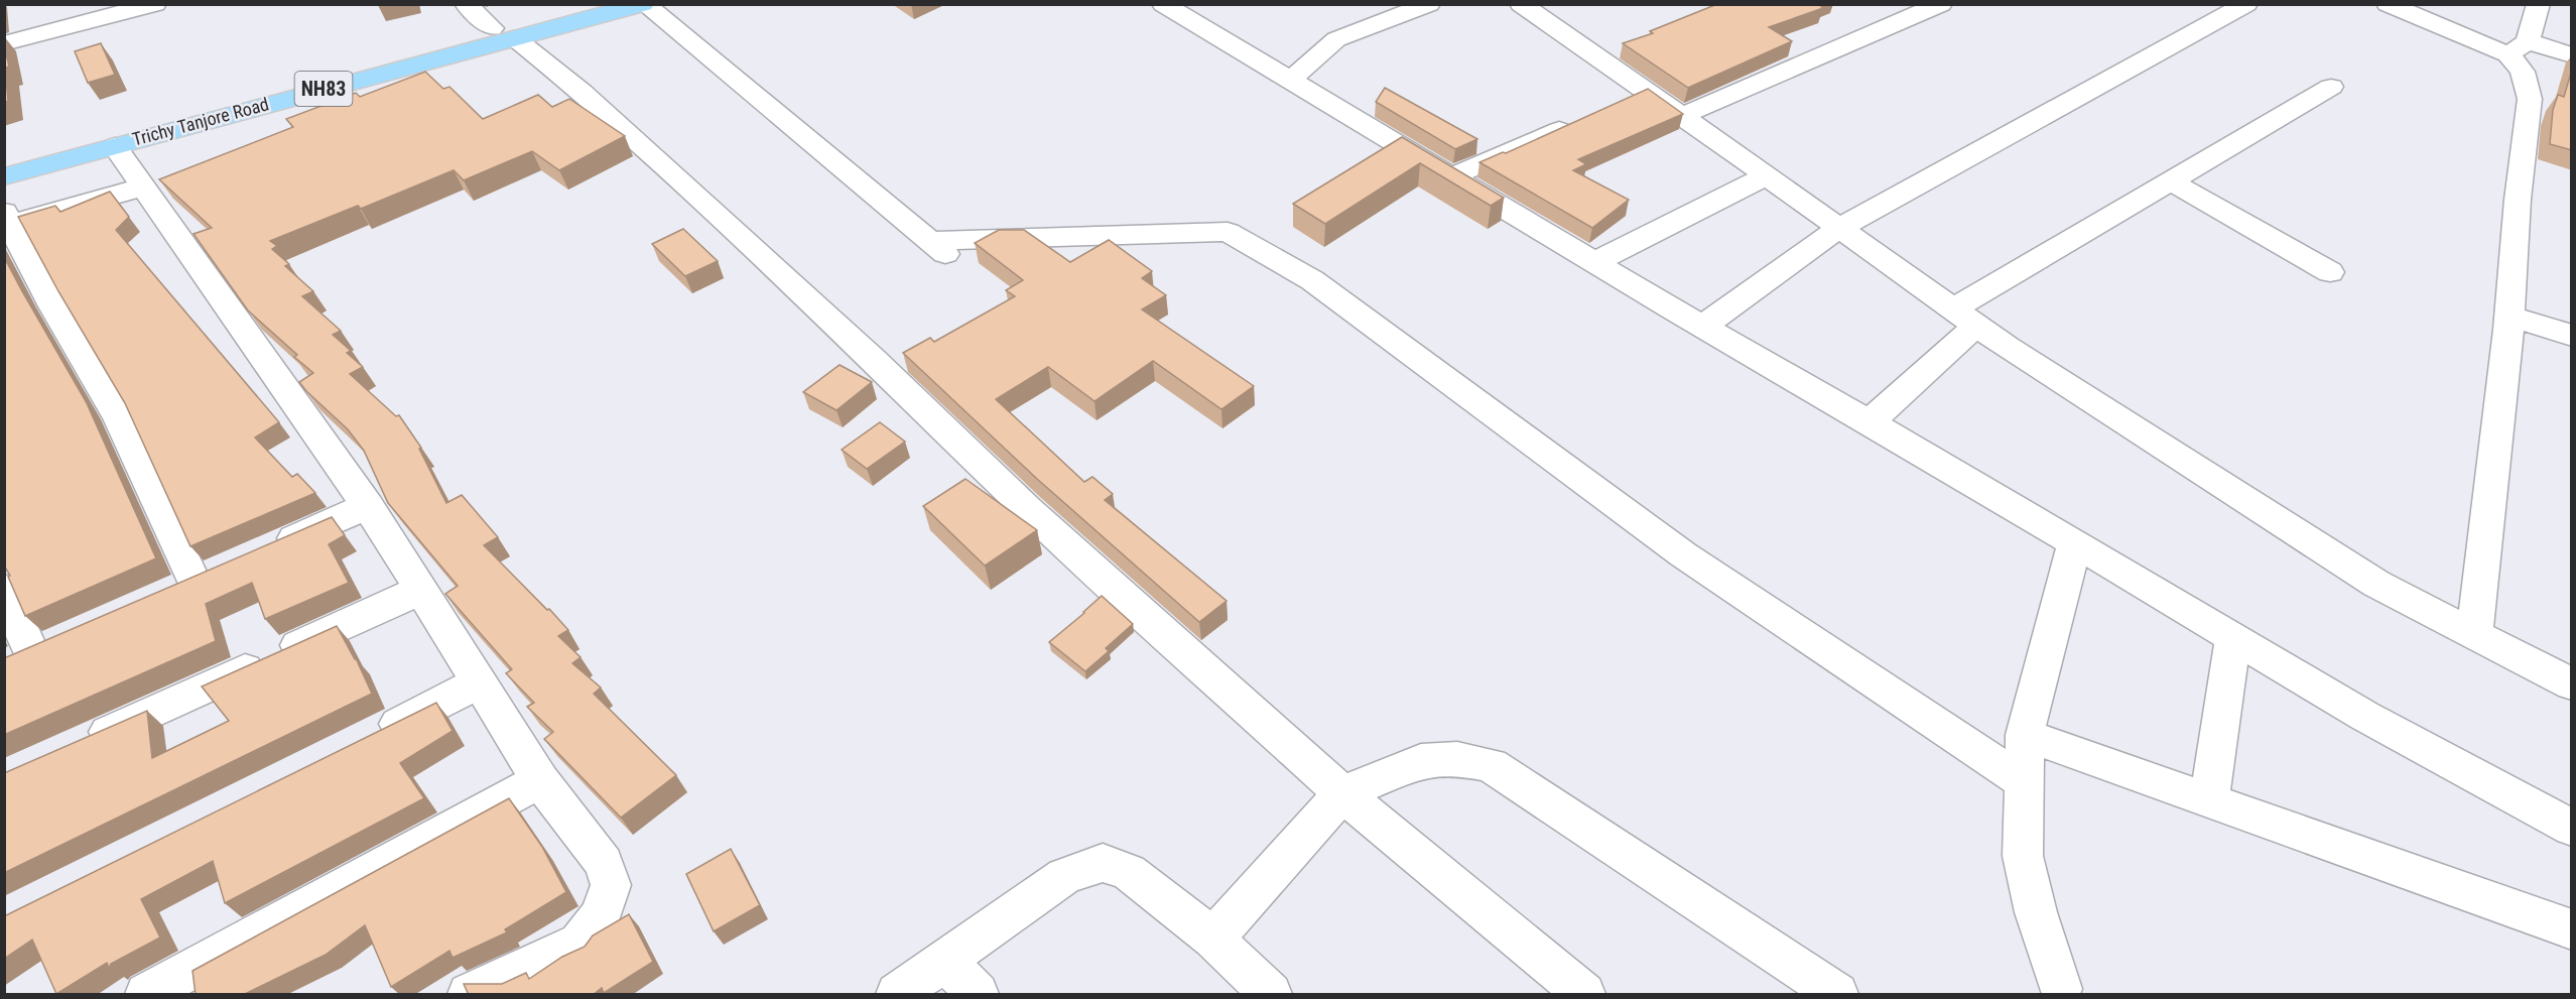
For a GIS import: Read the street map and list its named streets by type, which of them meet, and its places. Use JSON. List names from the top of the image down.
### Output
{
  "streets": {
    "highway": ["NH83", "Trichy Tanjore Road"]
  }
}
